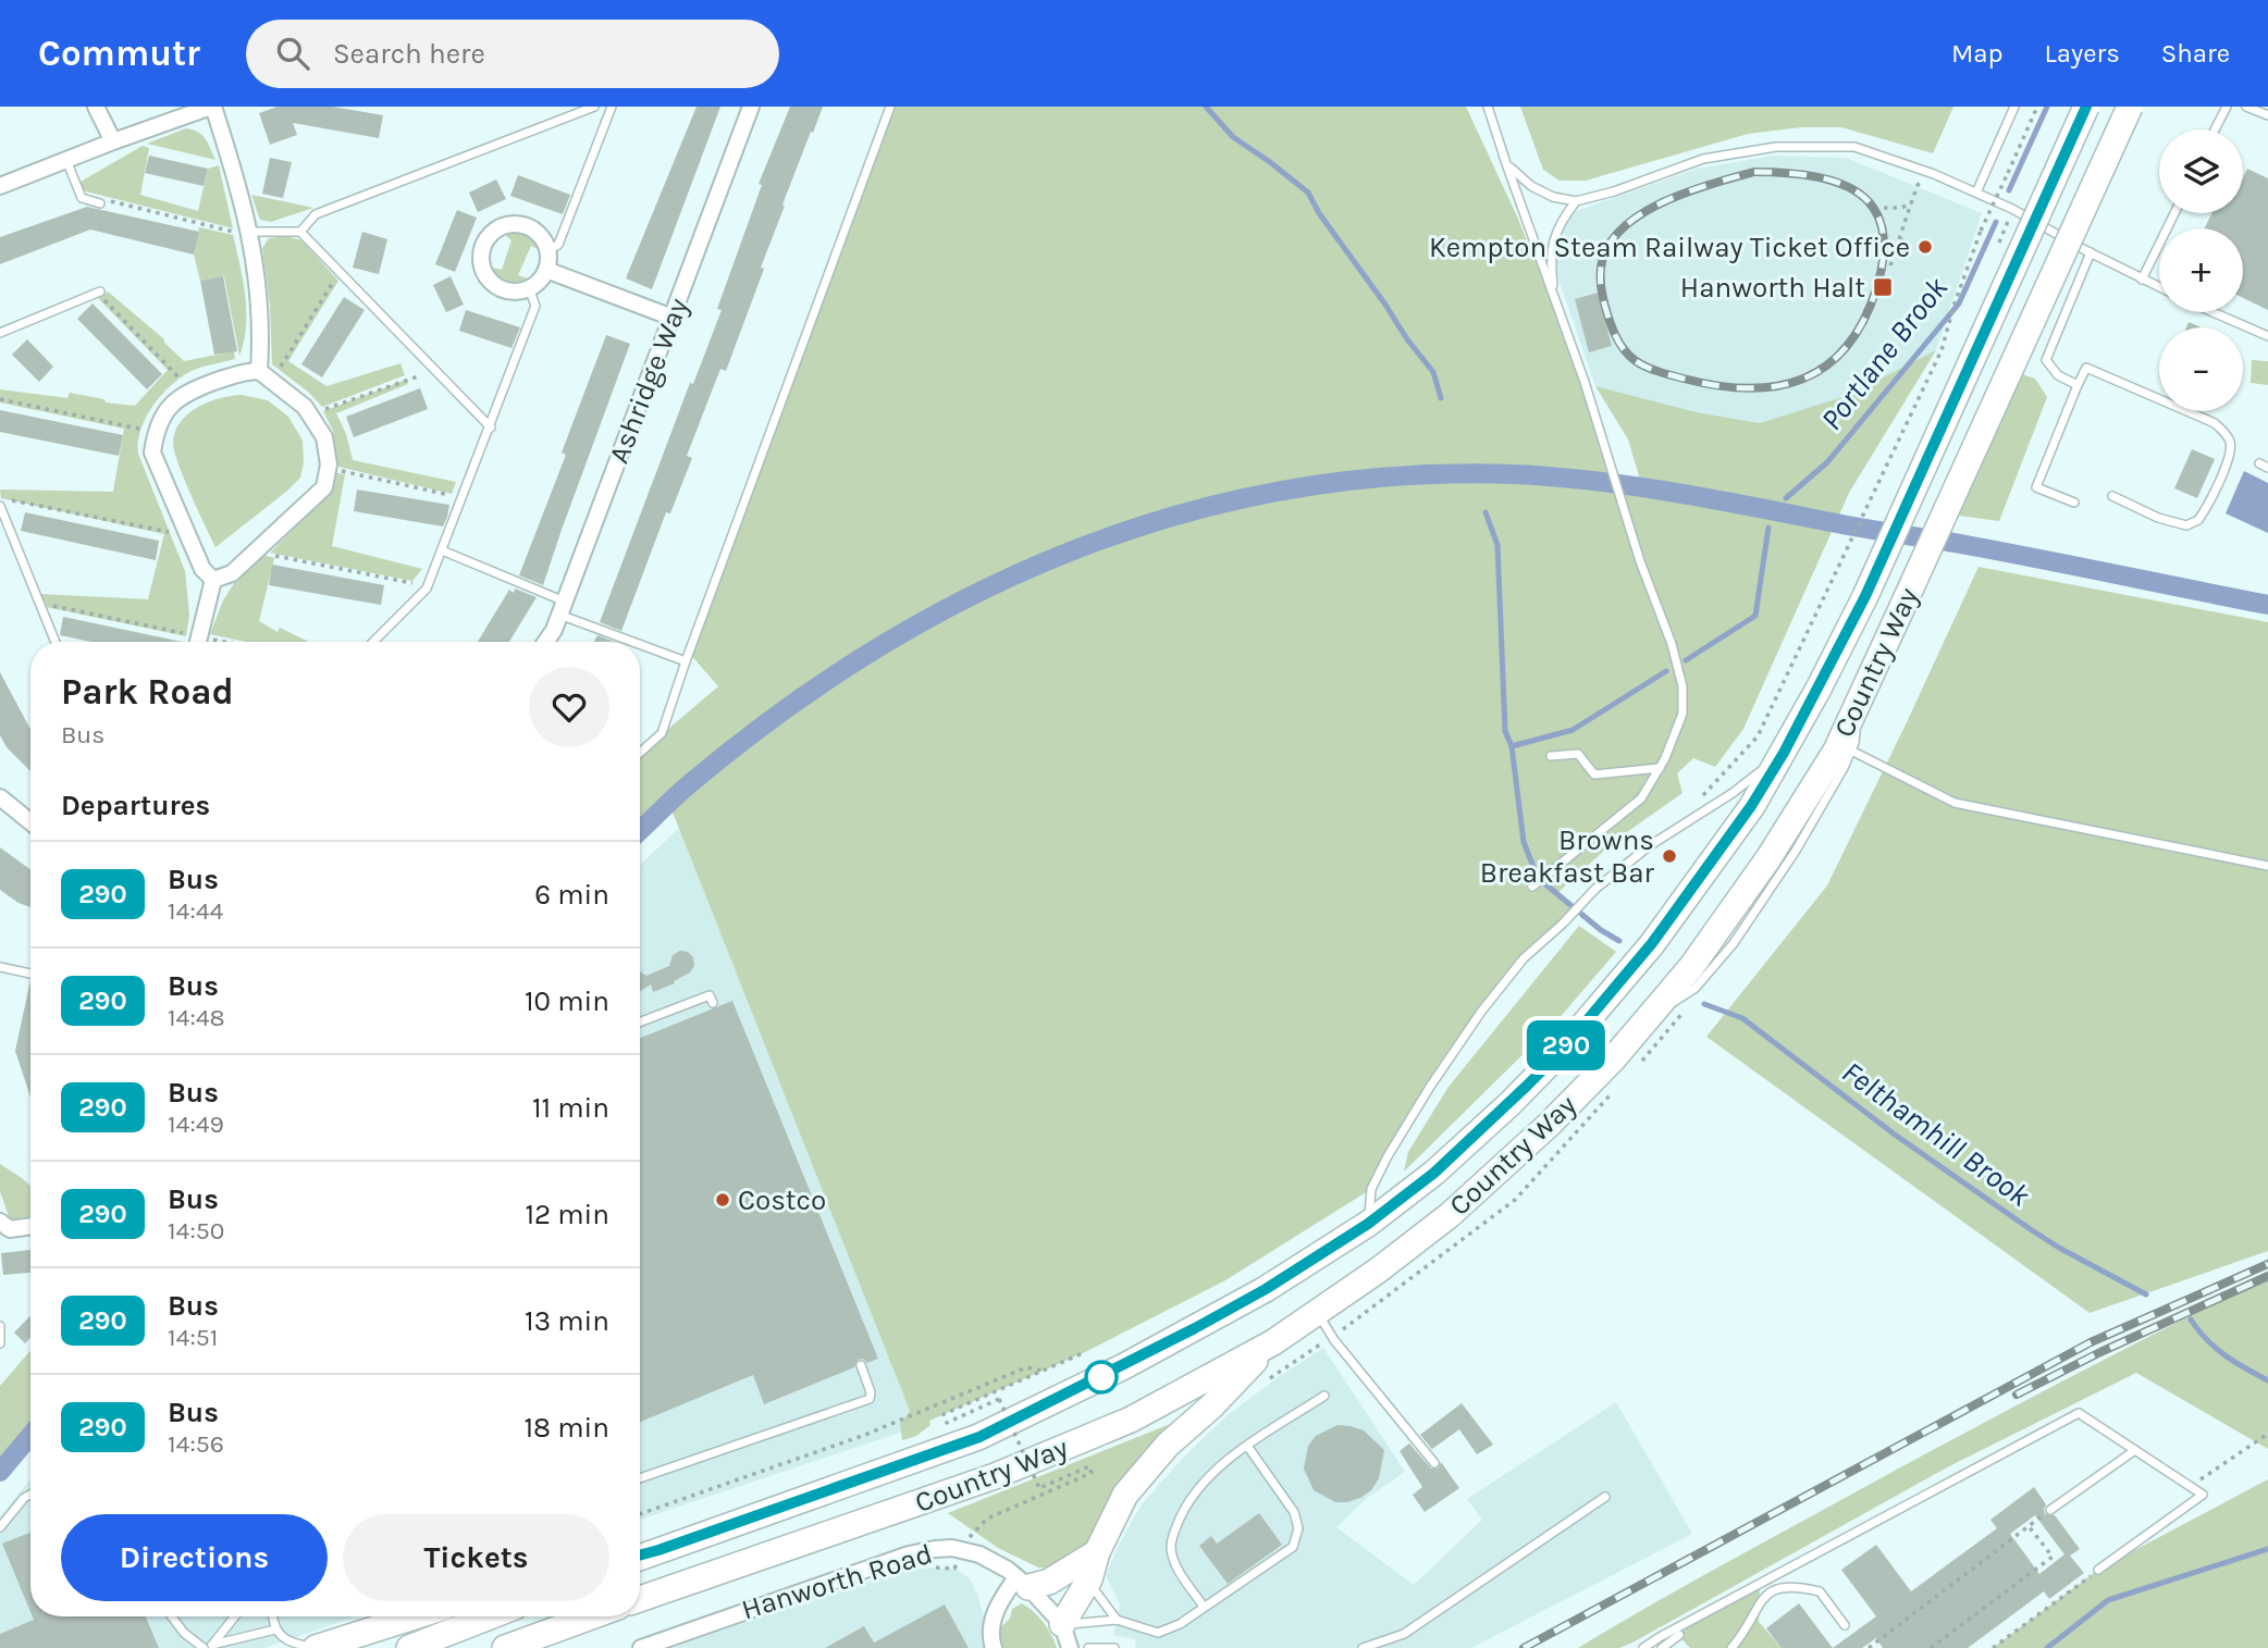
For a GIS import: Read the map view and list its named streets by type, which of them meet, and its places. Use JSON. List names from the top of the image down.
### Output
{
  "streets": {
    "highway": ["Country Way"],
    "street": ["Ashridge Way", "Hanworth Road"]
  },
  "water": ["Portlane Brook", "Felthamhill Brook"],
  "places": {
    "other": ["Kempton Steam Railway Ticket Office", "Browns Breakfast Bar", "Costco"],
    "transit": ["Hanworth Halt"]
  },
  "lines": ["bus line 290"],
  "page": {
    "header": "Commutr",
    "search": "Search here",
    "nav": ["Map", "Layers", "Share"],
    "on_map": "290",
    "map_buttons": ["+", "−"],
    "heading": [
      ["Park Road", "Bus"],
      "Departures"
    ],
    "list": [
      {
        "mark": "290",
        "name": "Bus",
        "note": "14:44",
        "value": "6 min"
      },
      {
        "mark": "290",
        "name": "Bus",
        "note": "14:48",
        "value": "10 min"
      },
      {
        "mark": "290",
        "name": "Bus",
        "note": "14:49",
        "value": "11 min"
      },
      {
        "mark": "290",
        "name": "Bus",
        "note": "14:50",
        "value": "12 min"
      },
      {
        "mark": "290",
        "name": "Bus",
        "note": "14:51",
        "value": "13 min"
      },
      {
        "mark": "290",
        "name": "Bus",
        "note": "14:56",
        "value": "18 min"
      }
    ],
    "buttons": ["Directions", "Tickets"]
  }
}
